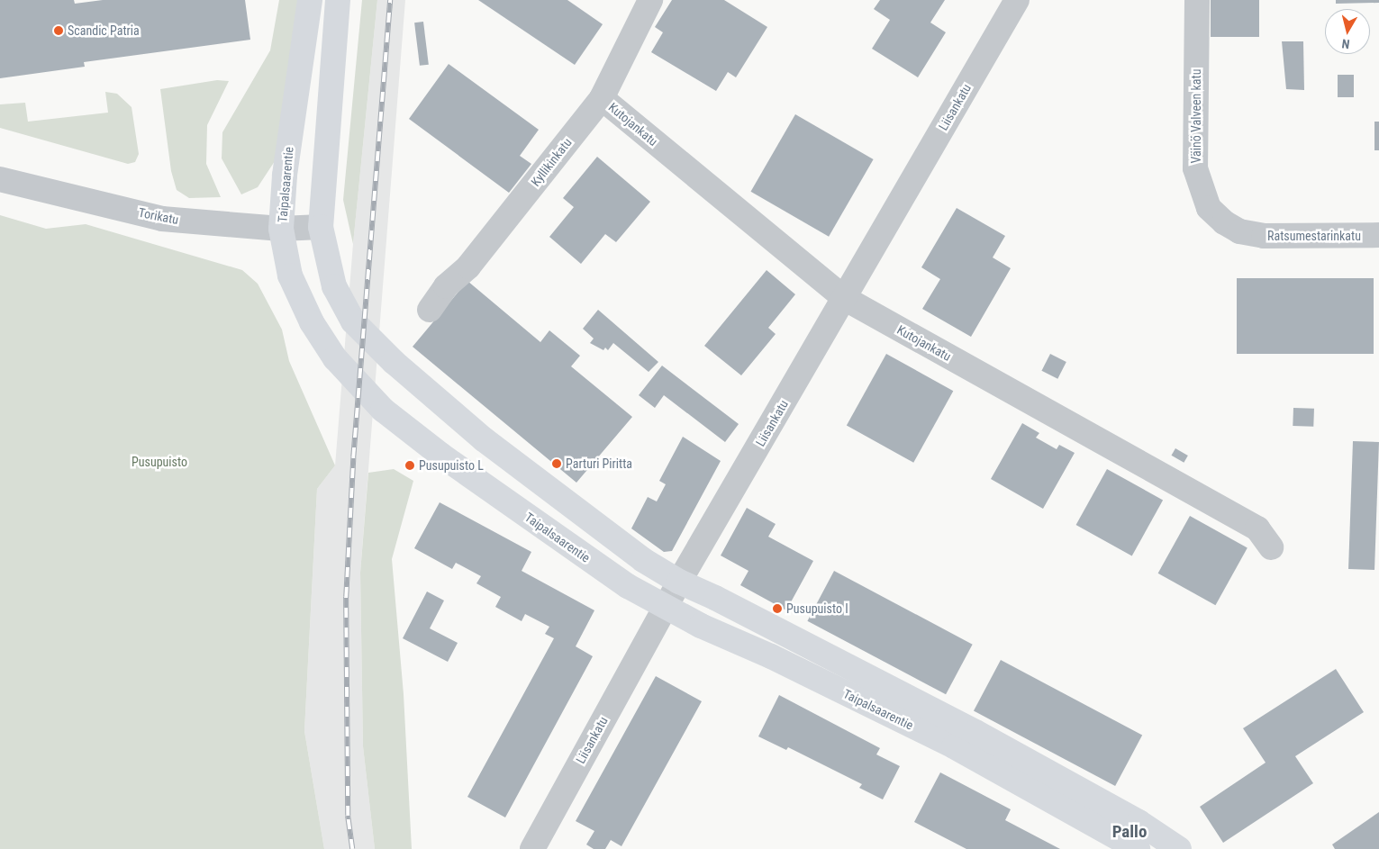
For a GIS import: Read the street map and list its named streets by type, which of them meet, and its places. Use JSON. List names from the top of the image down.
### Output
{
  "streets": {
    "main road": ["Taipalsaarentie"],
    "street": [
      "Liisankatu",
      "Väinö Valveen katu",
      "Kutojankatu",
      "Kyllikinkatu",
      "Torikatu",
      "Ratsumestarinkatu"
    ]
  },
  "crossings": [
    ["Liisankatu", "Kutojankatu"],
    ["Liisankatu", "Taipalsaarentie"],
    ["Väinö Valveen katu", "Ratsumestarinkatu"],
    ["Kutojankatu", "Kyllikinkatu"],
    ["Taipalsaarentie", "Torikatu"]
  ],
  "districts": ["Pallo"],
  "parks": ["Pusupuisto"],
  "places": [
    "Scandic Patria",
    "Parturi Piritta",
    "Pusupuisto L",
    "Pusupuisto I"
  ],
  "north": "bottom"
}
